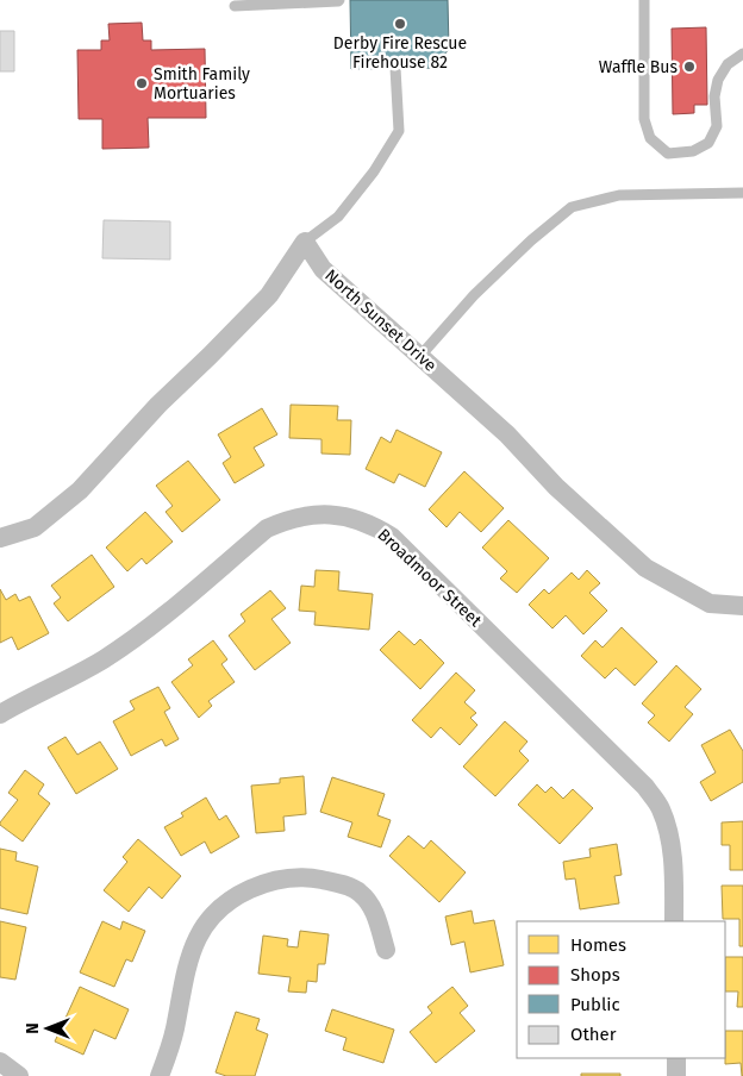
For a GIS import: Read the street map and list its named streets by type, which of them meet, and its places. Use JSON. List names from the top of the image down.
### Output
{
  "streets": {
    "street": ["North Sunset Drive", "Broadmoor Street"]
  },
  "places": ["Derby Fire Rescue Firehouse 82", "Waffle Bus", "Smith Family Mortuaries"],
  "legend": [
    "Homes",
    "Shops",
    "Public",
    "Other"
  ],
  "north": "left"
}
